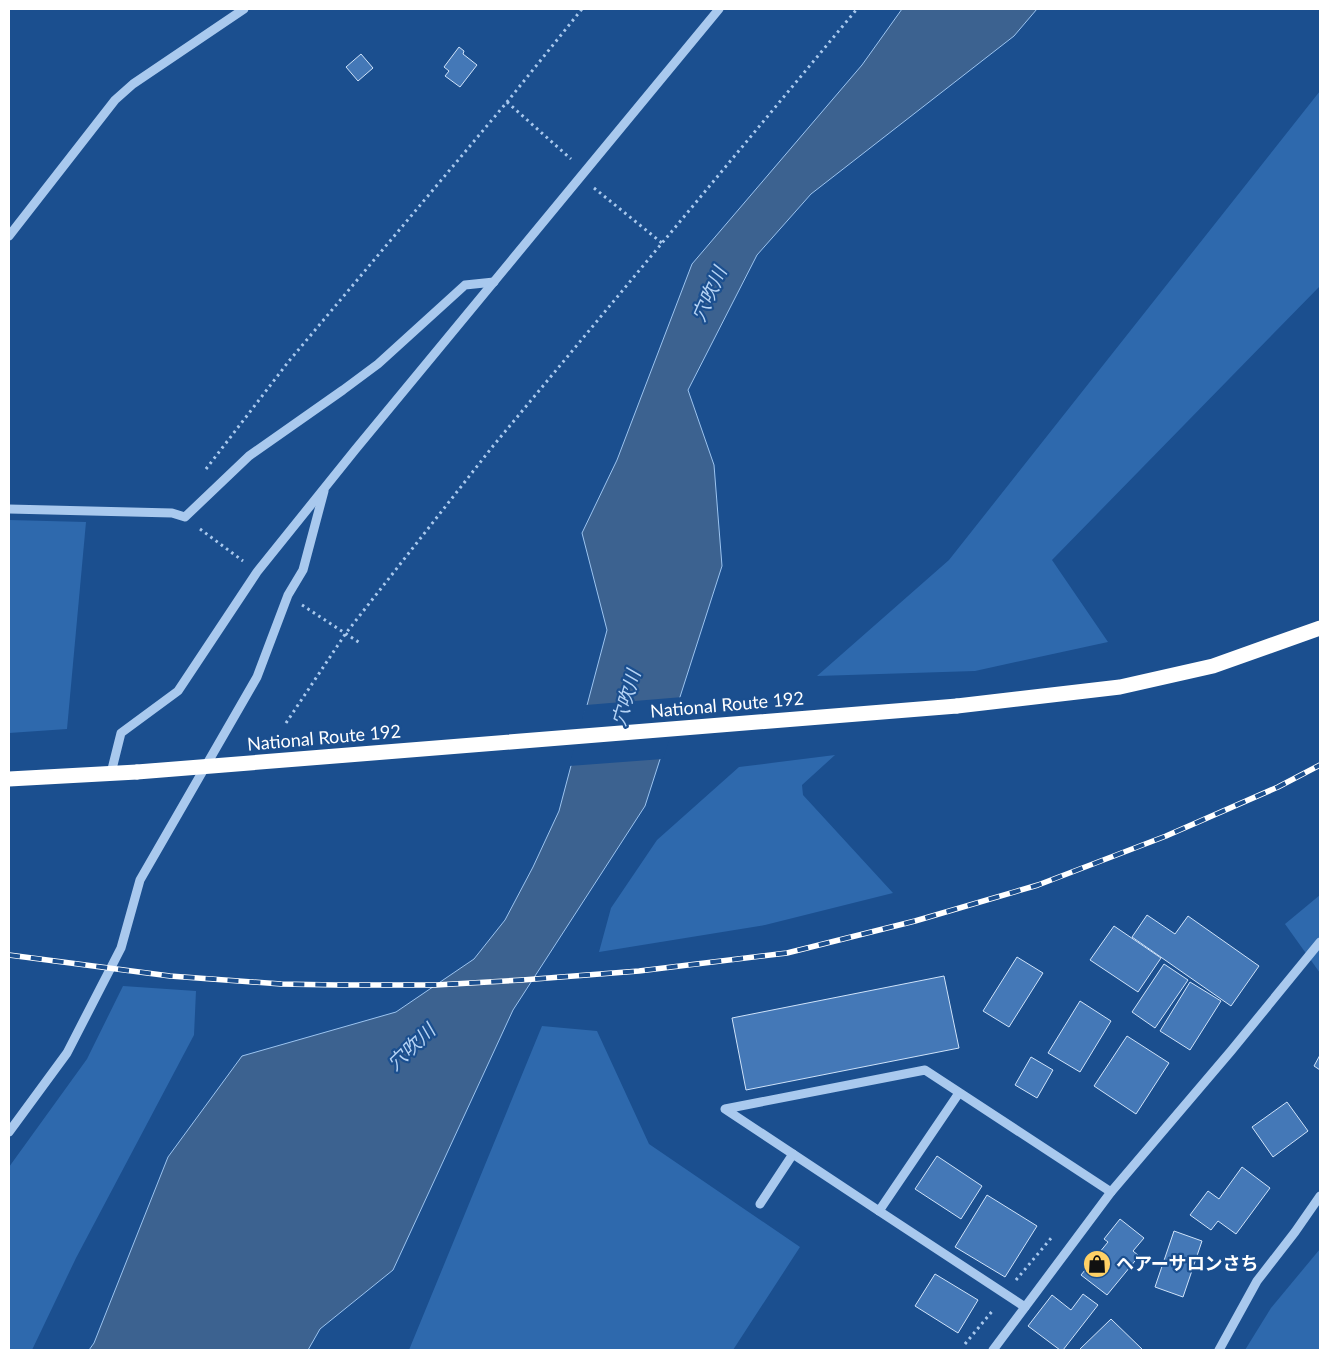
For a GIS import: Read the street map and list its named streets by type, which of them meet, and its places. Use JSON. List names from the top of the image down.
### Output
{
  "streets": {
    "highway": ["National Route 192"]
  },
  "water": ["穴吹川"],
  "places": {
    "shop": ["ヘアーサロンさち"]
  }
}
